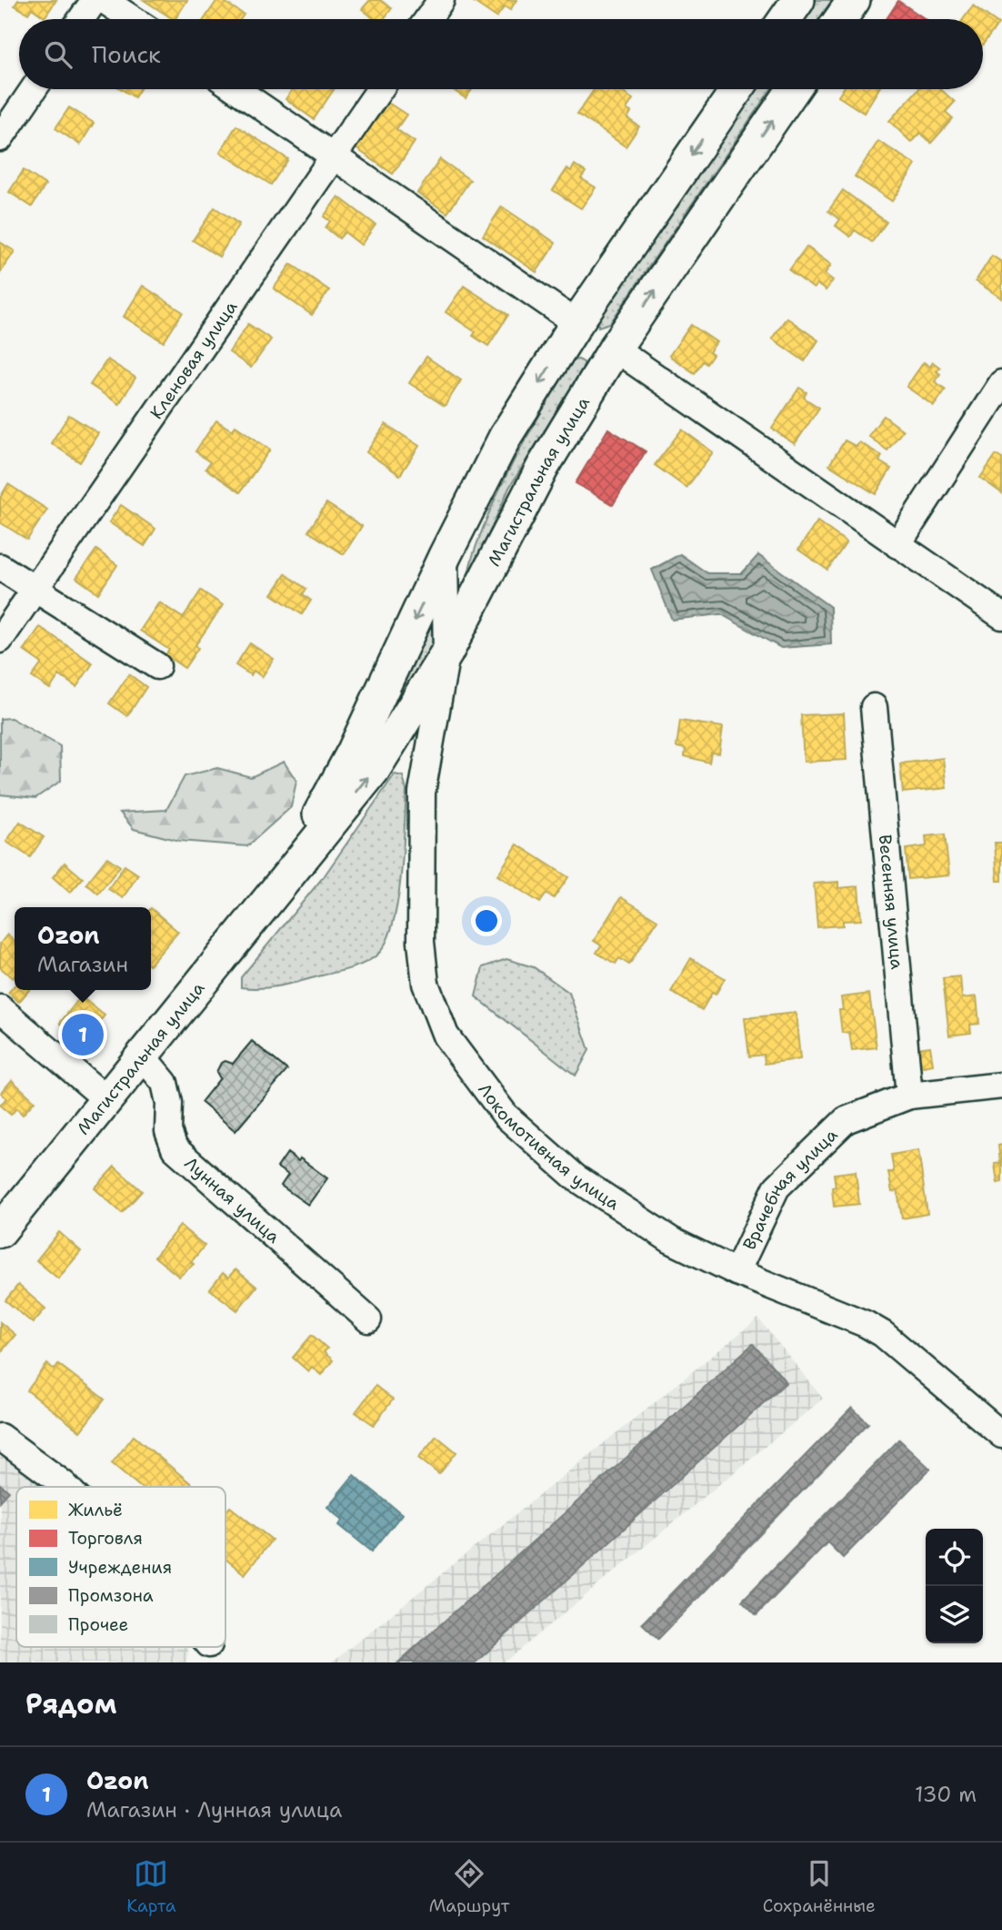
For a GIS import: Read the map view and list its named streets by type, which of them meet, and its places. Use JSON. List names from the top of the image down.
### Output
{
  "streets": {
    "main road": ["Магистральная улица"],
    "street": [
      "Кленовая улица",
      "Весенняя улица",
      "Локомотивная улица",
      "Врачебная улица",
      "Лунная улица"
    ]
  },
  "crossings": [
    ["Магистральная улица", "Локомотивная улица"],
    ["Магистральная улица", "Лунная улица"],
    ["Весенняя улица", "Врачебная улица"],
    ["Локомотивная улица", "Врачебная улица"]
  ],
  "legend": [
    "Жильё",
    "Торговля",
    "Учреждения",
    "Промзона",
    "Прочее"
  ],
  "page": {
    "search": "Поиск",
    "popup": ["Ozon", "Магазин"],
    "pins": "1",
    "heading": "Рядом",
    "list": [
      {
        "mark": "1",
        "name": "Ozon",
        "note": "Магазин · Лунная улица",
        "value": "130 m"
      }
    ],
    "nav": ["Карта", "Маршрут", "Сохранённые"]
  }
}
